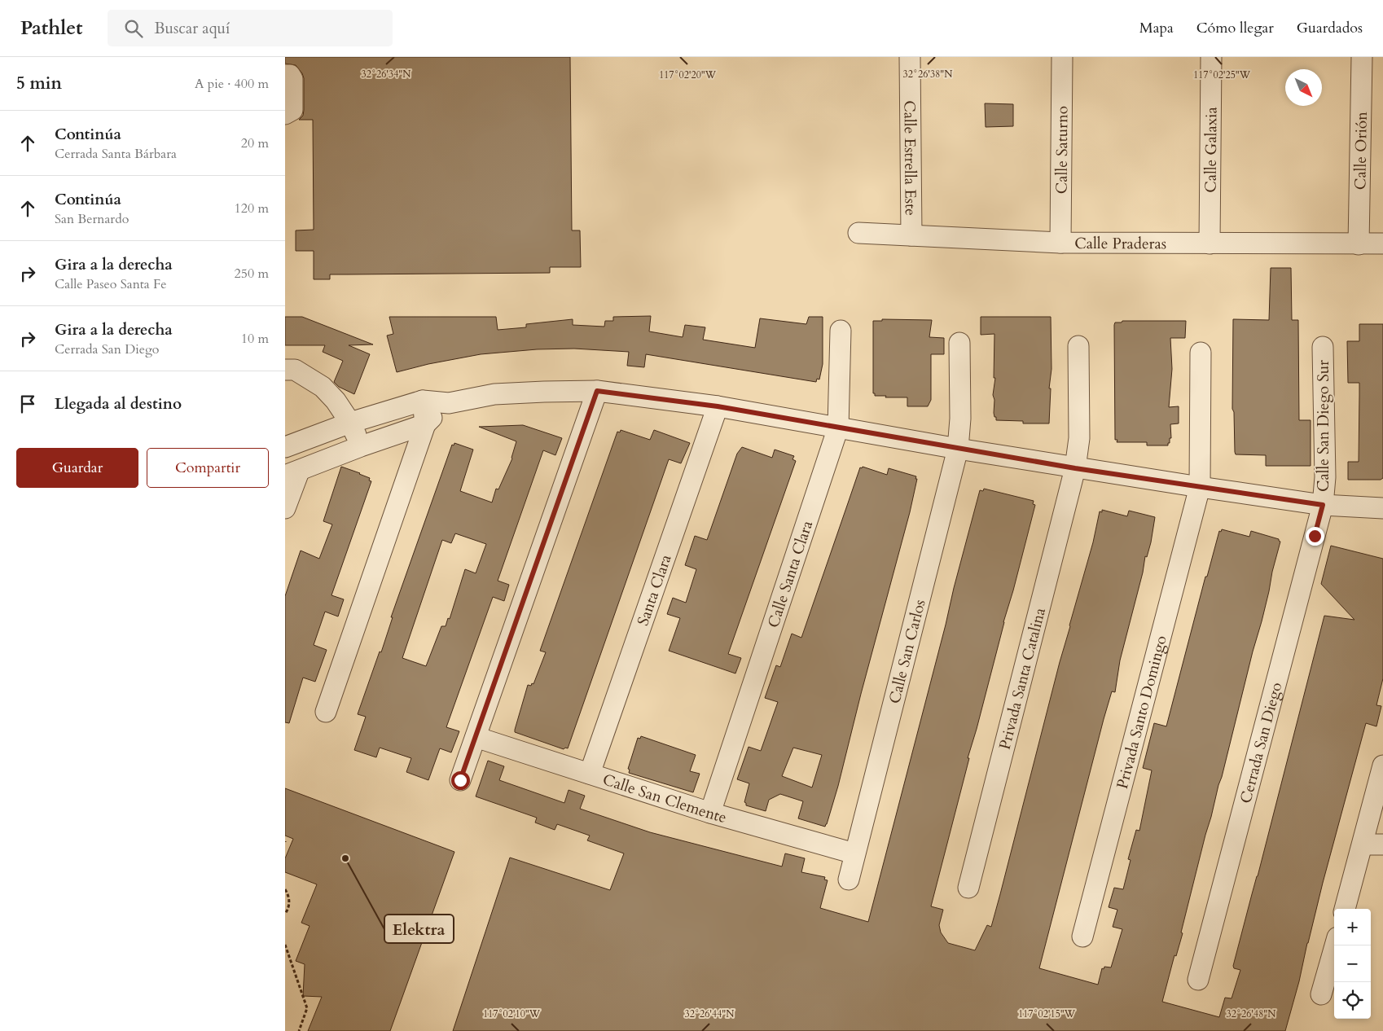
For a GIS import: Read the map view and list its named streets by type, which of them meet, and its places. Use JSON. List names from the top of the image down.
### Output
{
  "streets": {
    "street": [
      "Calle Saturno",
      "Calle Galaxia",
      "Calle Orión",
      "Calle Estrella Este",
      "Calle Praderas",
      "Calle San Diego Sur",
      "Calle Santa Clara",
      "Santa Clara",
      "Calle San Carlos",
      "Privada Santa Catalina",
      "Privada Santo Domingo",
      "Cerrada San Diego",
      "Calle San Clemente"
    ]
  },
  "crossings": [
    ["Calle Saturno", "Calle Praderas"],
    ["Calle Galaxia", "Calle Praderas"],
    ["Calle Orión", "Calle Praderas"],
    ["Calle Estrella Este", "Calle Praderas"],
    ["Calle San Diego Sur", "Cerrada San Diego"],
    ["Calle Santa Clara", "Calle San Clemente"],
    ["Santa Clara", "Calle San Clemente"],
    ["Calle San Carlos", "Calle San Clemente"]
  ],
  "places": ["Elektra"],
  "north": "bottom right",
  "page": {
    "header": "Pathlet",
    "search": "Buscar aquí",
    "nav": ["Mapa", "Cómo llegar", "Guardados"],
    "heading": ["5 min", "A pie · 400 m"],
    "list": [
      ["Continúa", "Cerrada Santa Bárbara", "20 m"],
      ["Continúa", "San Bernardo", "120 m"],
      ["Gira a la derecha", "Calle Paseo Santa Fe", "250 m"],
      ["Gira a la derecha", "Cerrada San Diego", "10 m"],
      "Llegada al destino"
    ],
    "buttons": ["Guardar", "Compartir"],
    "map_buttons": ["+", "−"]
  },
  "coordinates": [
    "32°26'34\"N",
    "32°26'38\"N",
    "117°02'20\"W",
    "117°02'25\"W",
    "117°02'10\"W",
    "117°02'15\"W",
    "32°26'44\"N",
    "32°26'48\"N"
  ]
}
